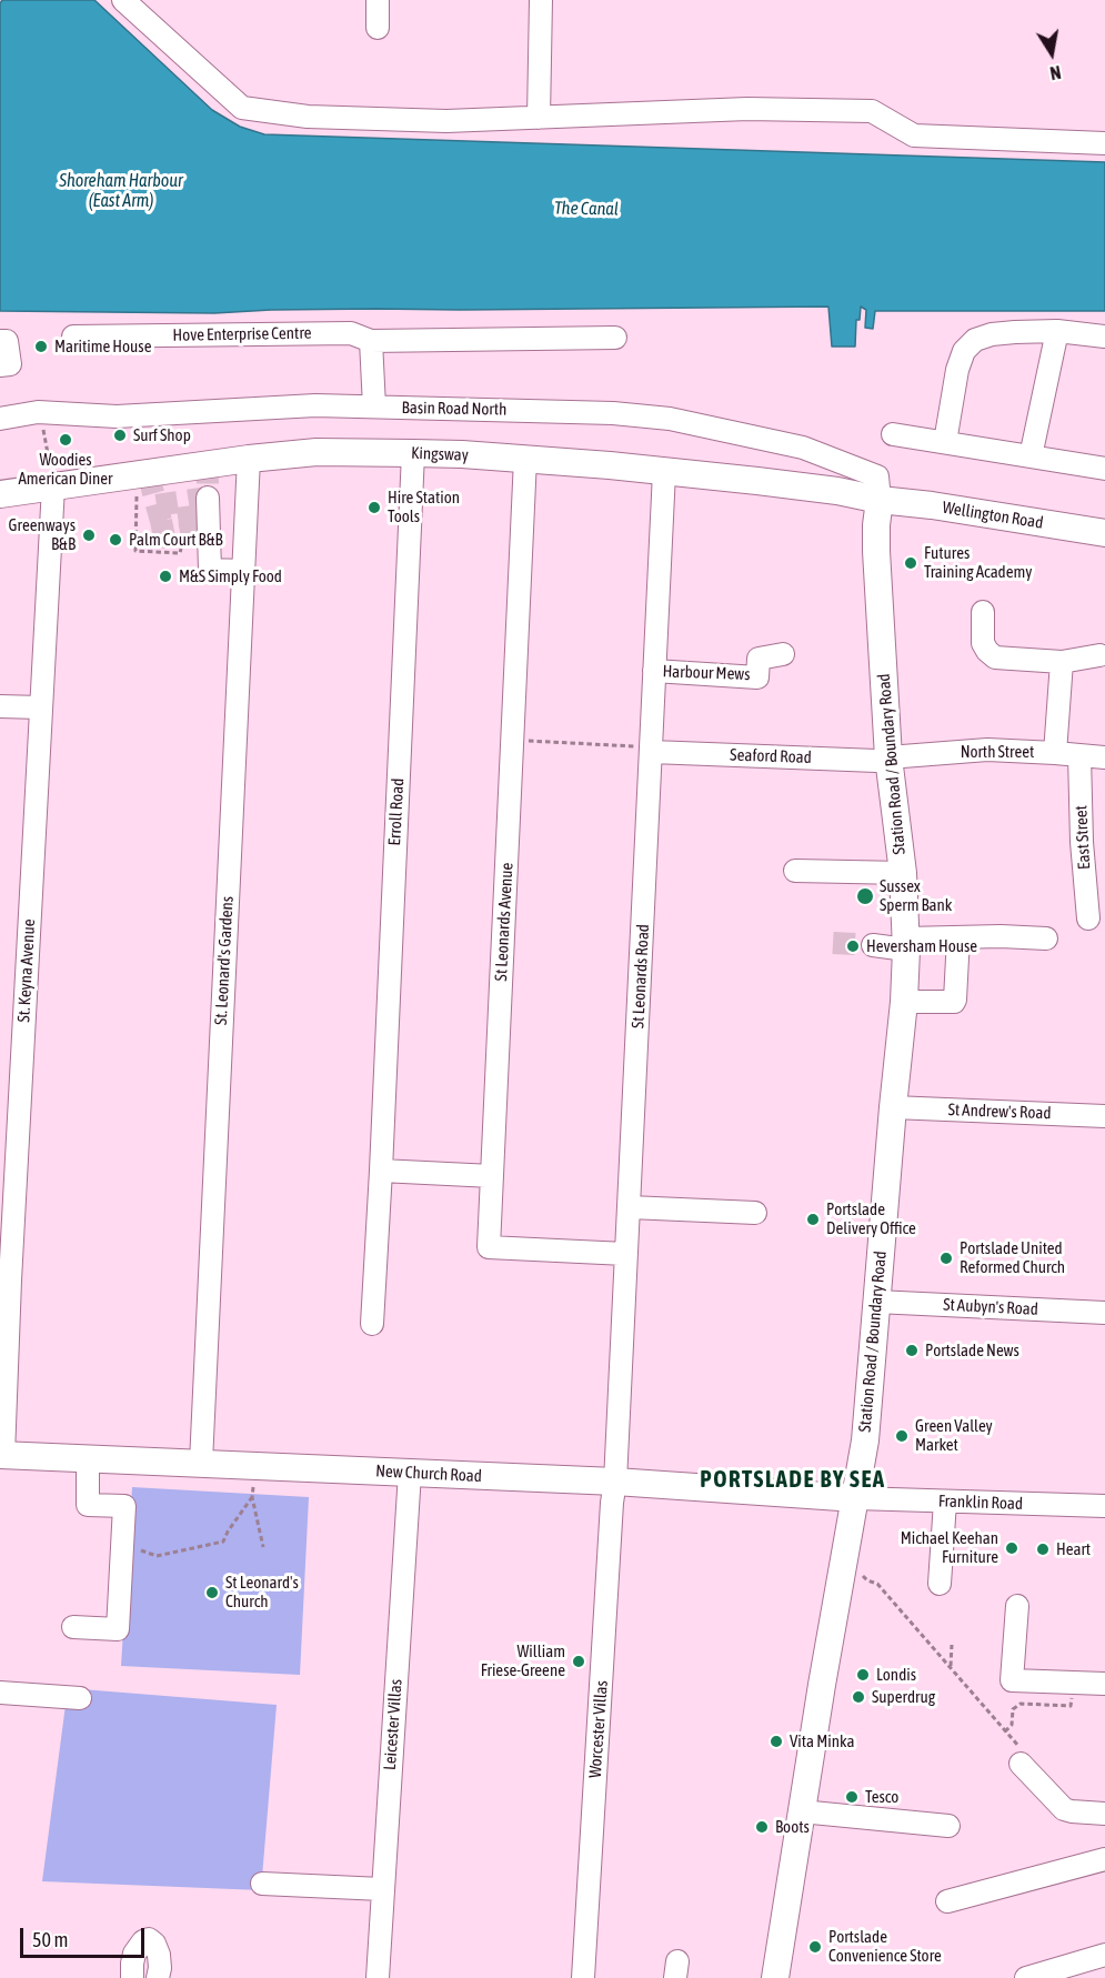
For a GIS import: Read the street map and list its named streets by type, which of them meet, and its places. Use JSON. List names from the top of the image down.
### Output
{
  "streets": {
    "main road": [
      "Kingsway",
      "Wellington Road",
      "Station Road / Boundary Road",
      "New Church Road"
    ],
    "street": [
      "Hove Enterprise Centre",
      "Basin Road North",
      "Harbour Mews",
      "North Street",
      "Seaford Road",
      "Erroll Road",
      "East Street",
      "St Leonards Avenue",
      "St. Leonard's Gardens",
      "St. Keyna Avenue",
      "St Leonards Road",
      "St Andrew's Road",
      "St Aubyn's Road",
      "Franklin Road",
      "Leicester Villas",
      "Worcester Villas"
    ]
  },
  "crossings": [
    ["Basin Road North", "Kingsway"],
    ["Basin Road North", "Wellington Road"],
    ["Basin Road North", "Station Road / Boundary Road"],
    ["Kingsway", "Wellington Road"],
    ["Kingsway", "Station Road / Boundary Road"],
    ["Kingsway", "Erroll Road"],
    ["Kingsway", "St Leonards Avenue"],
    ["Kingsway", "St. Leonard's Gardens"],
    ["Kingsway", "St. Keyna Avenue"],
    ["Kingsway", "St Leonards Road"],
    ["Wellington Road", "Station Road / Boundary Road"],
    ["Harbour Mews", "St Leonards Road"],
    ["North Street", "Seaford Road"],
    ["North Street", "Station Road / Boundary Road"],
    ["North Street", "East Street"],
    ["Seaford Road", "Station Road / Boundary Road"],
    ["Seaford Road", "St Leonards Road"],
    ["Station Road / Boundary Road", "St Andrew's Road"],
    ["Station Road / Boundary Road", "St Aubyn's Road"],
    ["Station Road / Boundary Road", "New Church Road"],
    ["Station Road / Boundary Road", "Franklin Road"],
    ["St Leonards Avenue", "St Leonards Road"],
    ["St. Leonard's Gardens", "New Church Road"],
    ["St. Keyna Avenue", "New Church Road"],
    ["St Leonards Road", "New Church Road"],
    ["St Leonards Road", "Worcester Villas"],
    ["New Church Road", "Franklin Road"],
    ["New Church Road", "Leicester Villas"],
    ["New Church Road", "Worcester Villas"]
  ],
  "districts": ["PORTSLADE BY SEA"],
  "water": ["Shoreham Harbour (East Arm)", "The Canal"],
  "places": [
    "Maritime House",
    "Surf Shop",
    "Woodies American Diner",
    "Hire Station Tools",
    "Greenways B&B",
    "Palm Court B&B",
    "Futures Training Academy",
    "M&S Simply Food",
    "Sussex Sperm Bank",
    "Heversham House",
    "Portslade Delivery Office",
    "Portslade United Reformed Church",
    "Portslade News",
    "Green Valley Market",
    "Michael Keehan Furniture",
    "Heart",
    "St Leonard's Church",
    "William Friese-Greene",
    "Londis",
    "Superdrug",
    "Vita Minka",
    "Tesco",
    "Boots",
    "Portslade Convenience Store"
  ],
  "scale_bar": "50 m",
  "north": "bottom"
}
